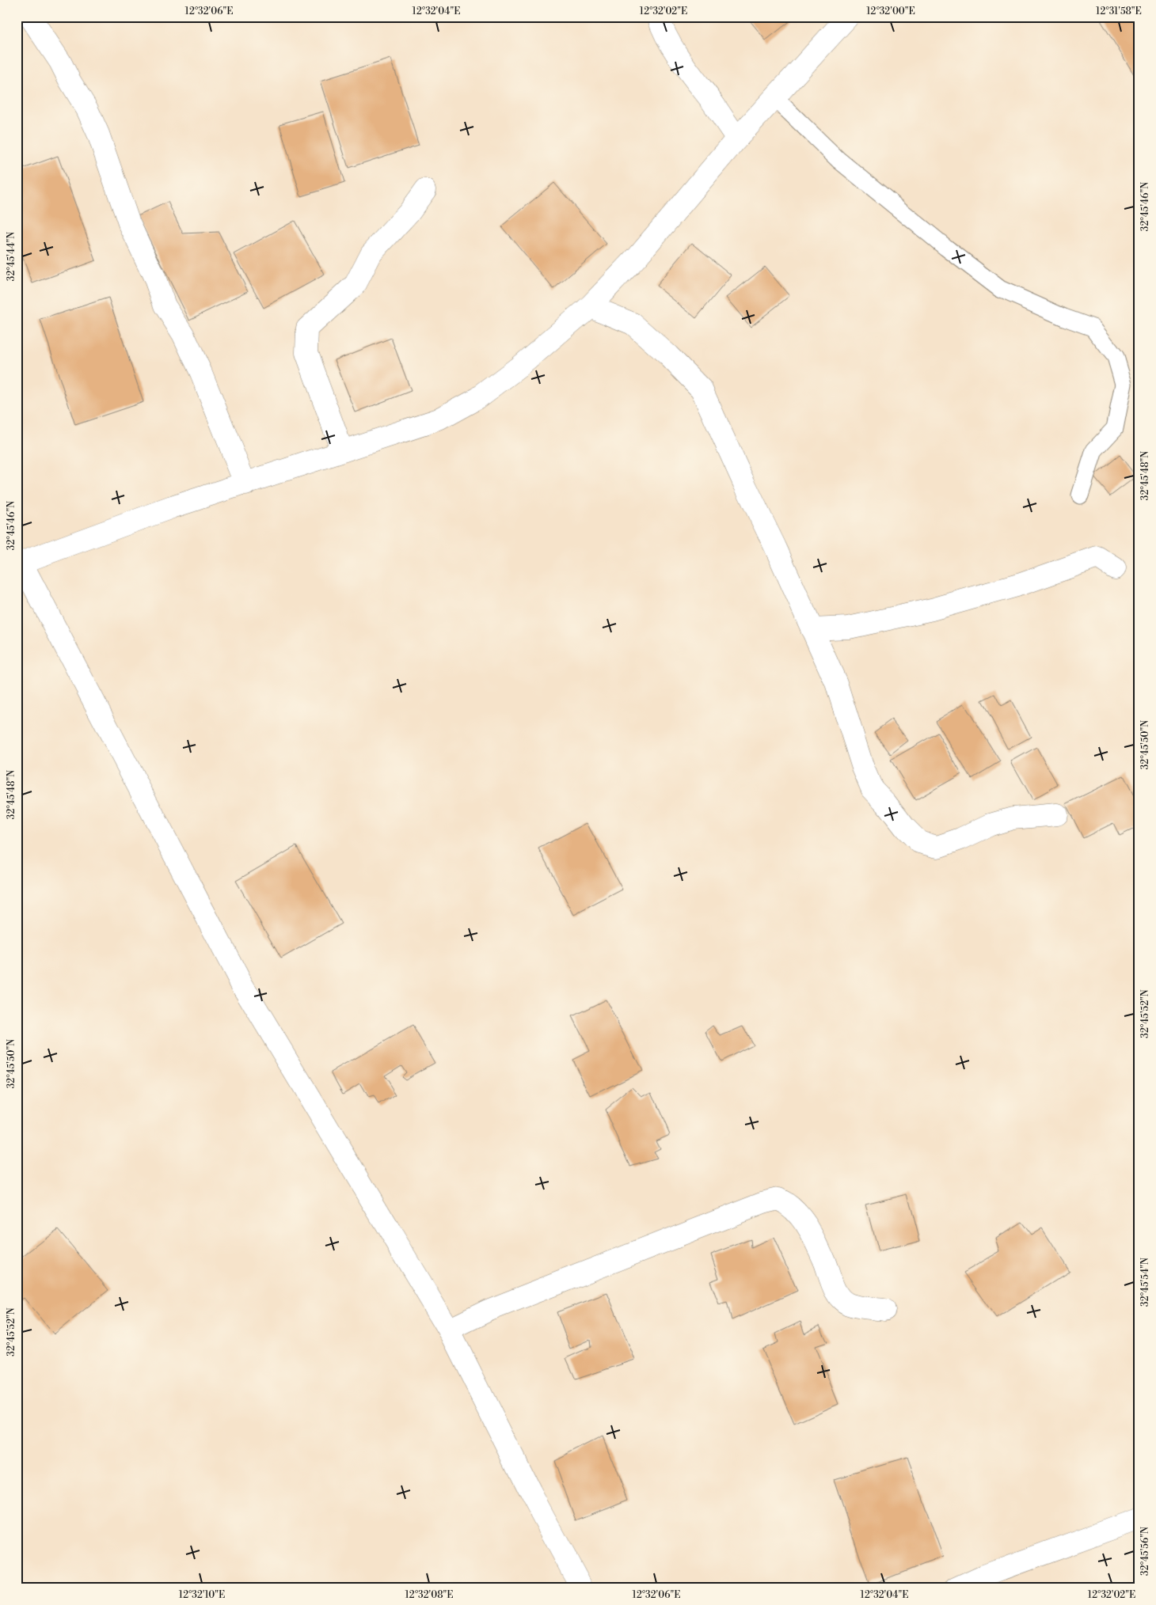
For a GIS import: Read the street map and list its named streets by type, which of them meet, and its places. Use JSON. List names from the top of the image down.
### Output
{
  "coordinates": [
    "12°32'06\"E",
    "12°32'04\"E",
    "12°32'02\"E",
    "12°32'00\"E",
    "12°31'58\"E",
    "32°45'46\"N",
    "32°45'44\"N",
    "32°45'48\"N",
    "32°45'50\"N",
    "32°45'52\"N",
    "32°45'54\"N",
    "32°45'56\"N",
    "12°32'10\"E",
    "12°32'08\"E"
  ]
}
